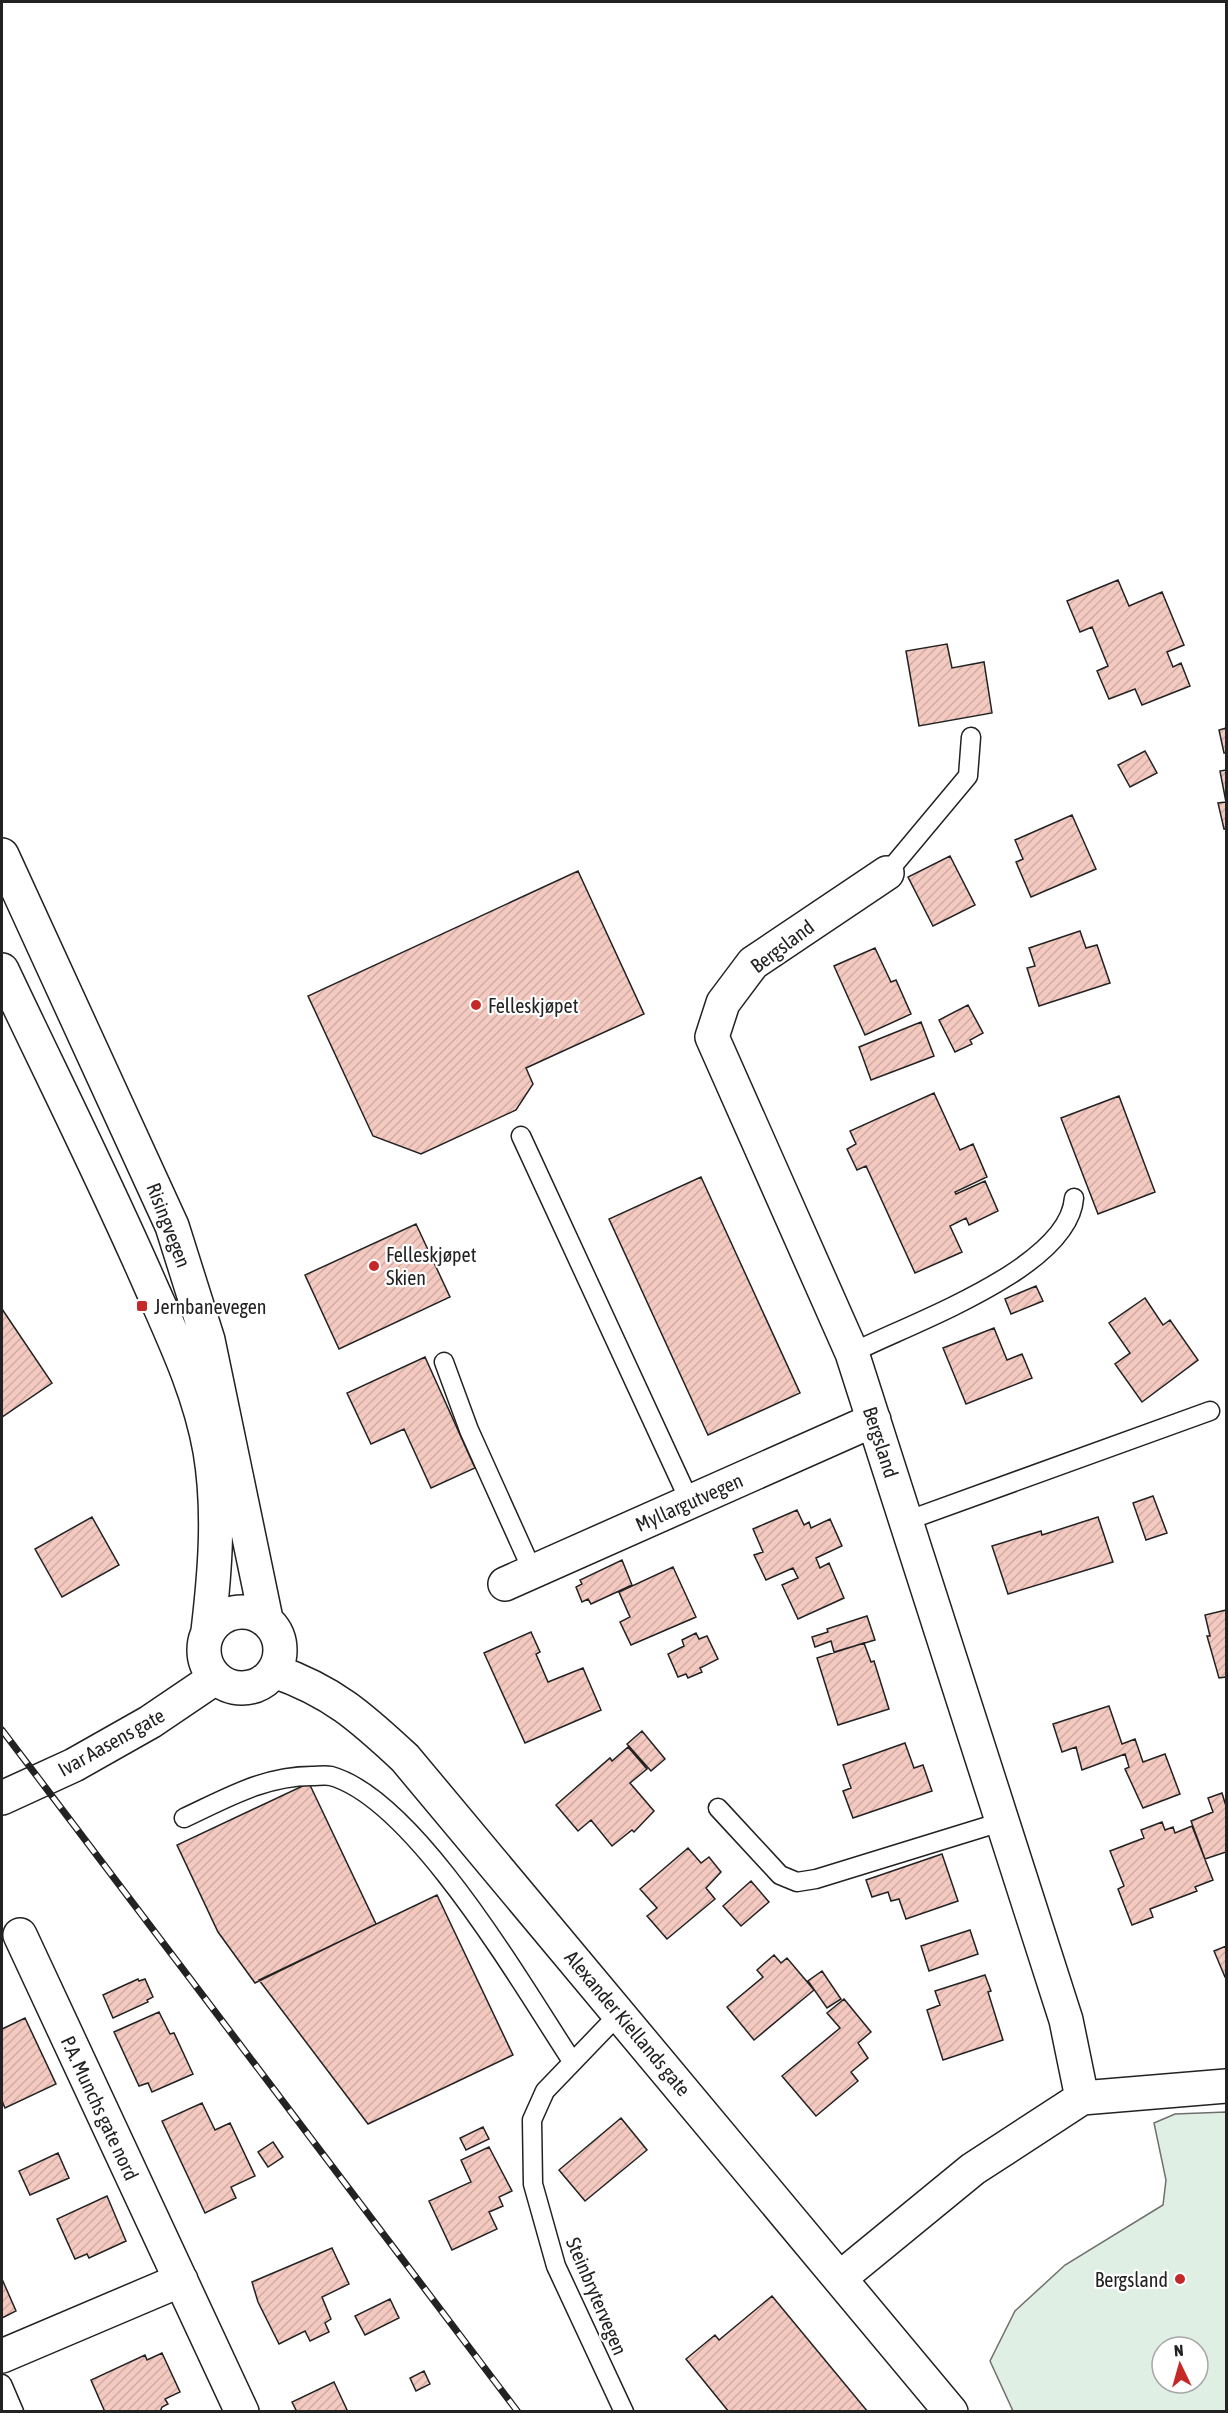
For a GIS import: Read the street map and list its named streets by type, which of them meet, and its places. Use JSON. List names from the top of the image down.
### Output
{
  "streets": {
    "main road": [
      "Bergsland",
      "Risingvegen",
      "Myllargutvegen",
      "Ivar Aasens gate",
      "Alexander Kiellands gate",
      "P.A. Munchs gate nord"
    ],
    "lane": ["Steinbrytervegen"]
  },
  "crossings": [
    ["Bergsland", "Myllargutvegen"],
    ["Risingvegen", "Ivar Aasens gate"],
    ["Risingvegen", "Alexander Kiellands gate"],
    ["Ivar Aasens gate", "Alexander Kiellands gate"],
    ["Alexander Kiellands gate", "Steinbrytervegen"]
  ],
  "places": {
    "other": ["Felleskjøpet", "Felleskjøpet Skien", "Bergsland"],
    "transit": ["Jernbanevegen"]
  },
  "north": "top"
}
